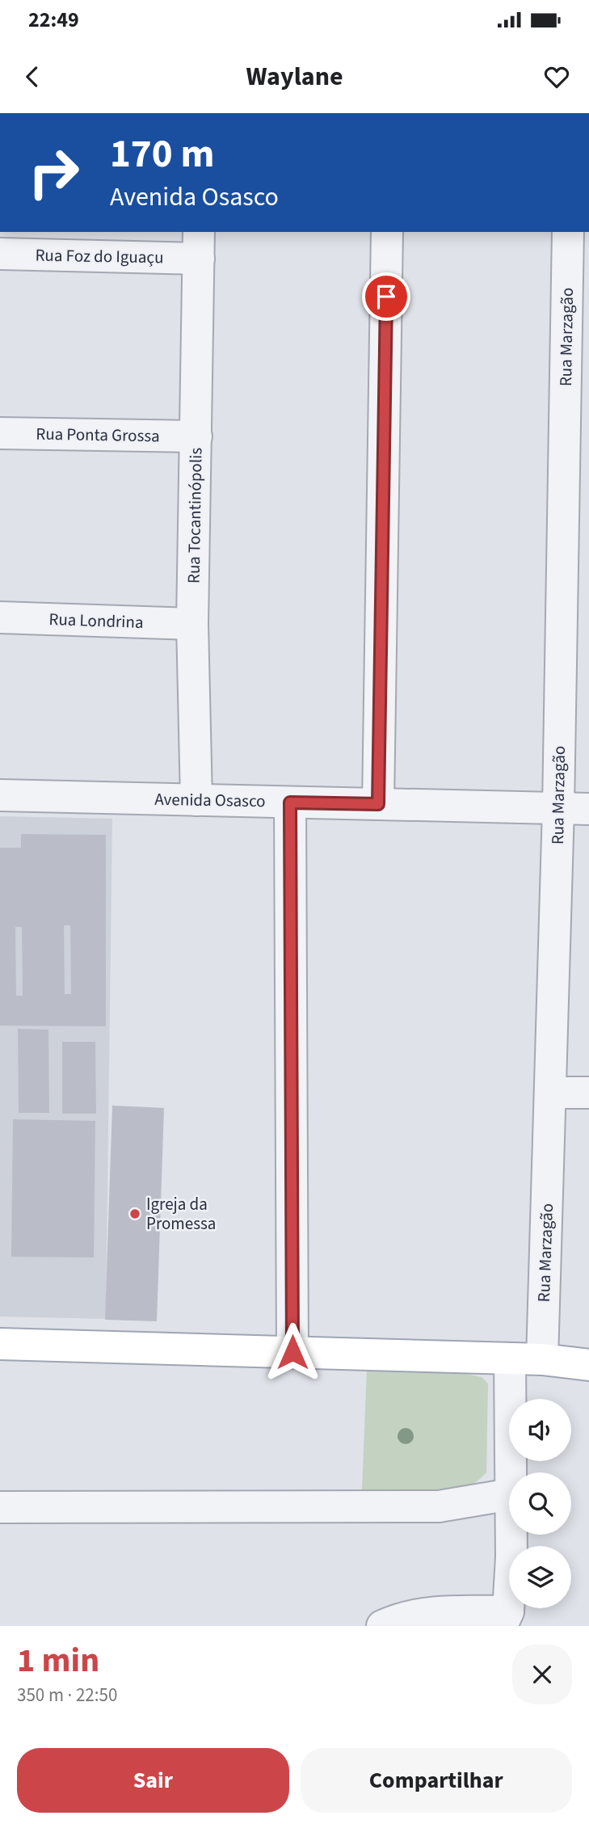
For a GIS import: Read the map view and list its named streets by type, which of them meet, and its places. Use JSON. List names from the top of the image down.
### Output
{
  "streets": {
    "street": [
      "Rua Foz do Iguaçu",
      "Rua Marzagão",
      "Rua Ponta Grossa",
      "Rua Tocantinópolis",
      "Rua Londrina",
      "Avenida Osasco"
    ]
  },
  "crossings": [
    ["Rua Foz do Iguaçu", "Rua Tocantinópolis"],
    ["Rua Marzagão", "Avenida Osasco"],
    ["Rua Ponta Grossa", "Rua Tocantinópolis"],
    ["Rua Tocantinópolis", "Rua Londrina"],
    ["Rua Tocantinópolis", "Avenida Osasco"]
  ],
  "places": ["Igreja da Promessa"],
  "page": {
    "status": "22:49",
    "header": "Waylane",
    "turn": ["170 m", "Avenida Osasco"],
    "heading": ["1 min", "350 m · 22:50"],
    "buttons": ["Sair", "Compartilhar"]
  }
}
